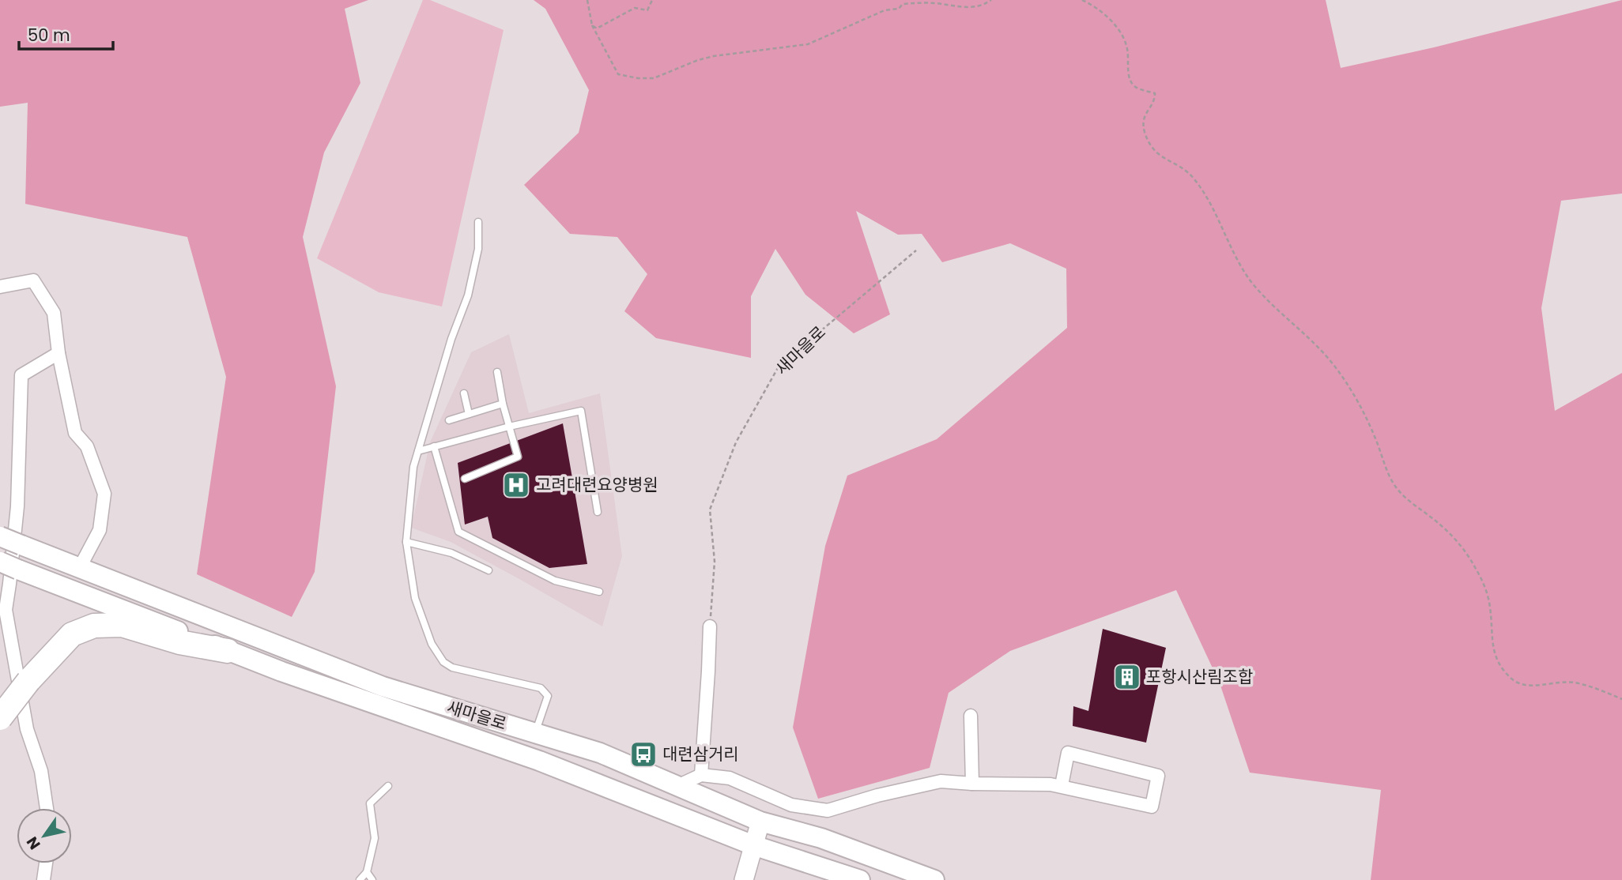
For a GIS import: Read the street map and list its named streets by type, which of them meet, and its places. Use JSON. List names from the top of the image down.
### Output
{
  "streets": {
    "main road": ["새마을로"]
  },
  "places": {
    "hospital": ["고려대련요양병원"],
    "building": ["포항시산림조합"],
    "bus stop": ["대련삼거리"]
  },
  "scale_bar": "50 m",
  "north": "bottom left"
}
